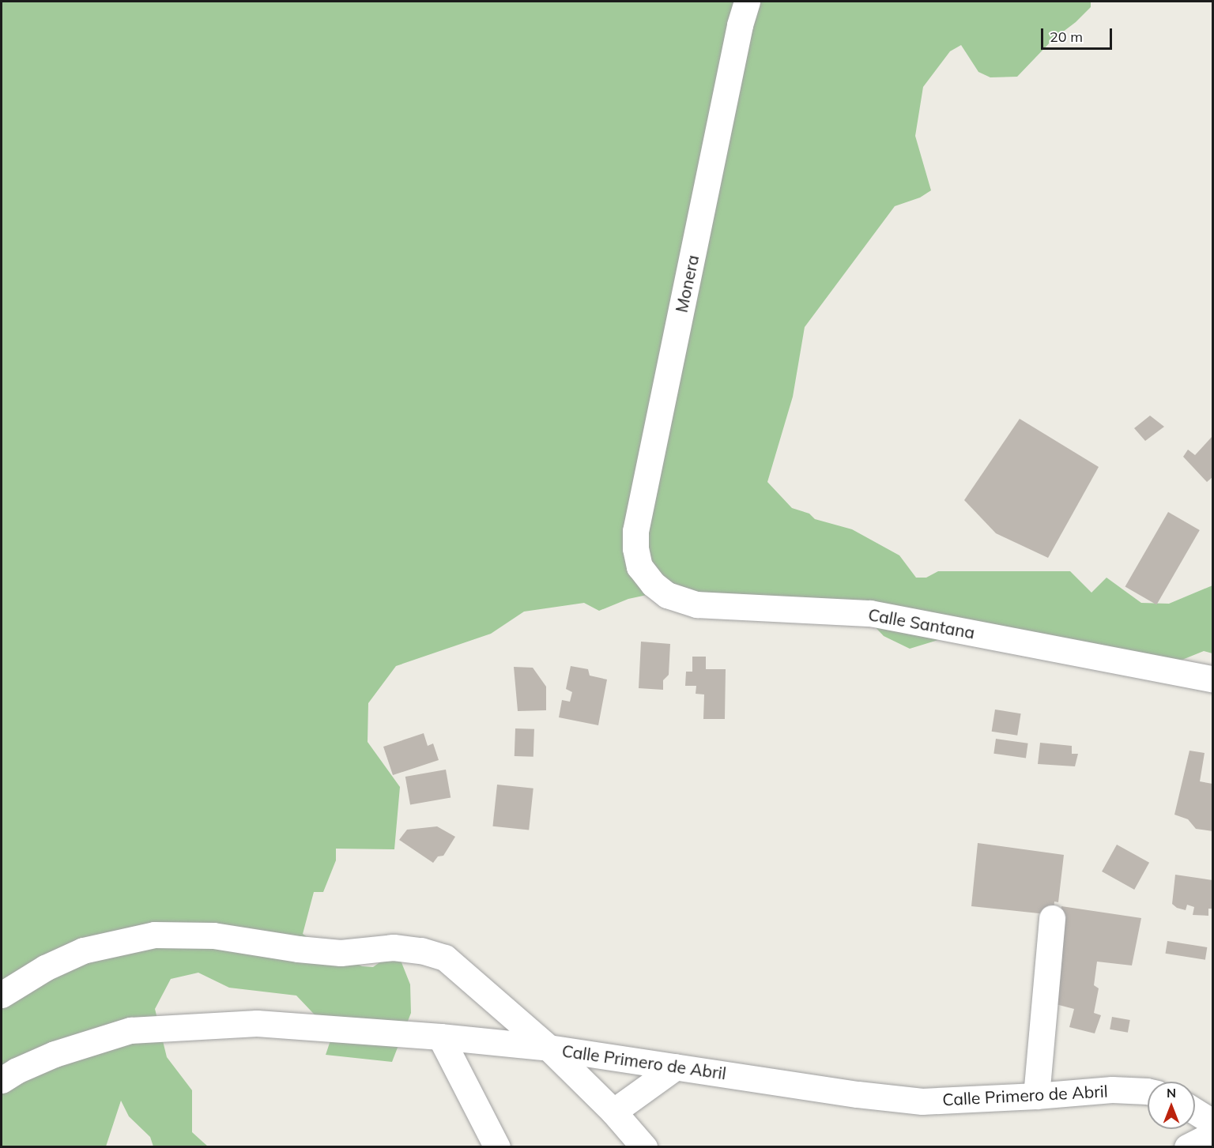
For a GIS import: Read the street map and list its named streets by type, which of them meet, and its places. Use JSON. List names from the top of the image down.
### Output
{
  "streets": {
    "street": ["Monera", "Calle Santana", "Calle Primero de Abril"]
  },
  "crossings": [
    ["Monera", "Calle Santana"]
  ],
  "scale_bar": "20 m",
  "north": "top"
}
